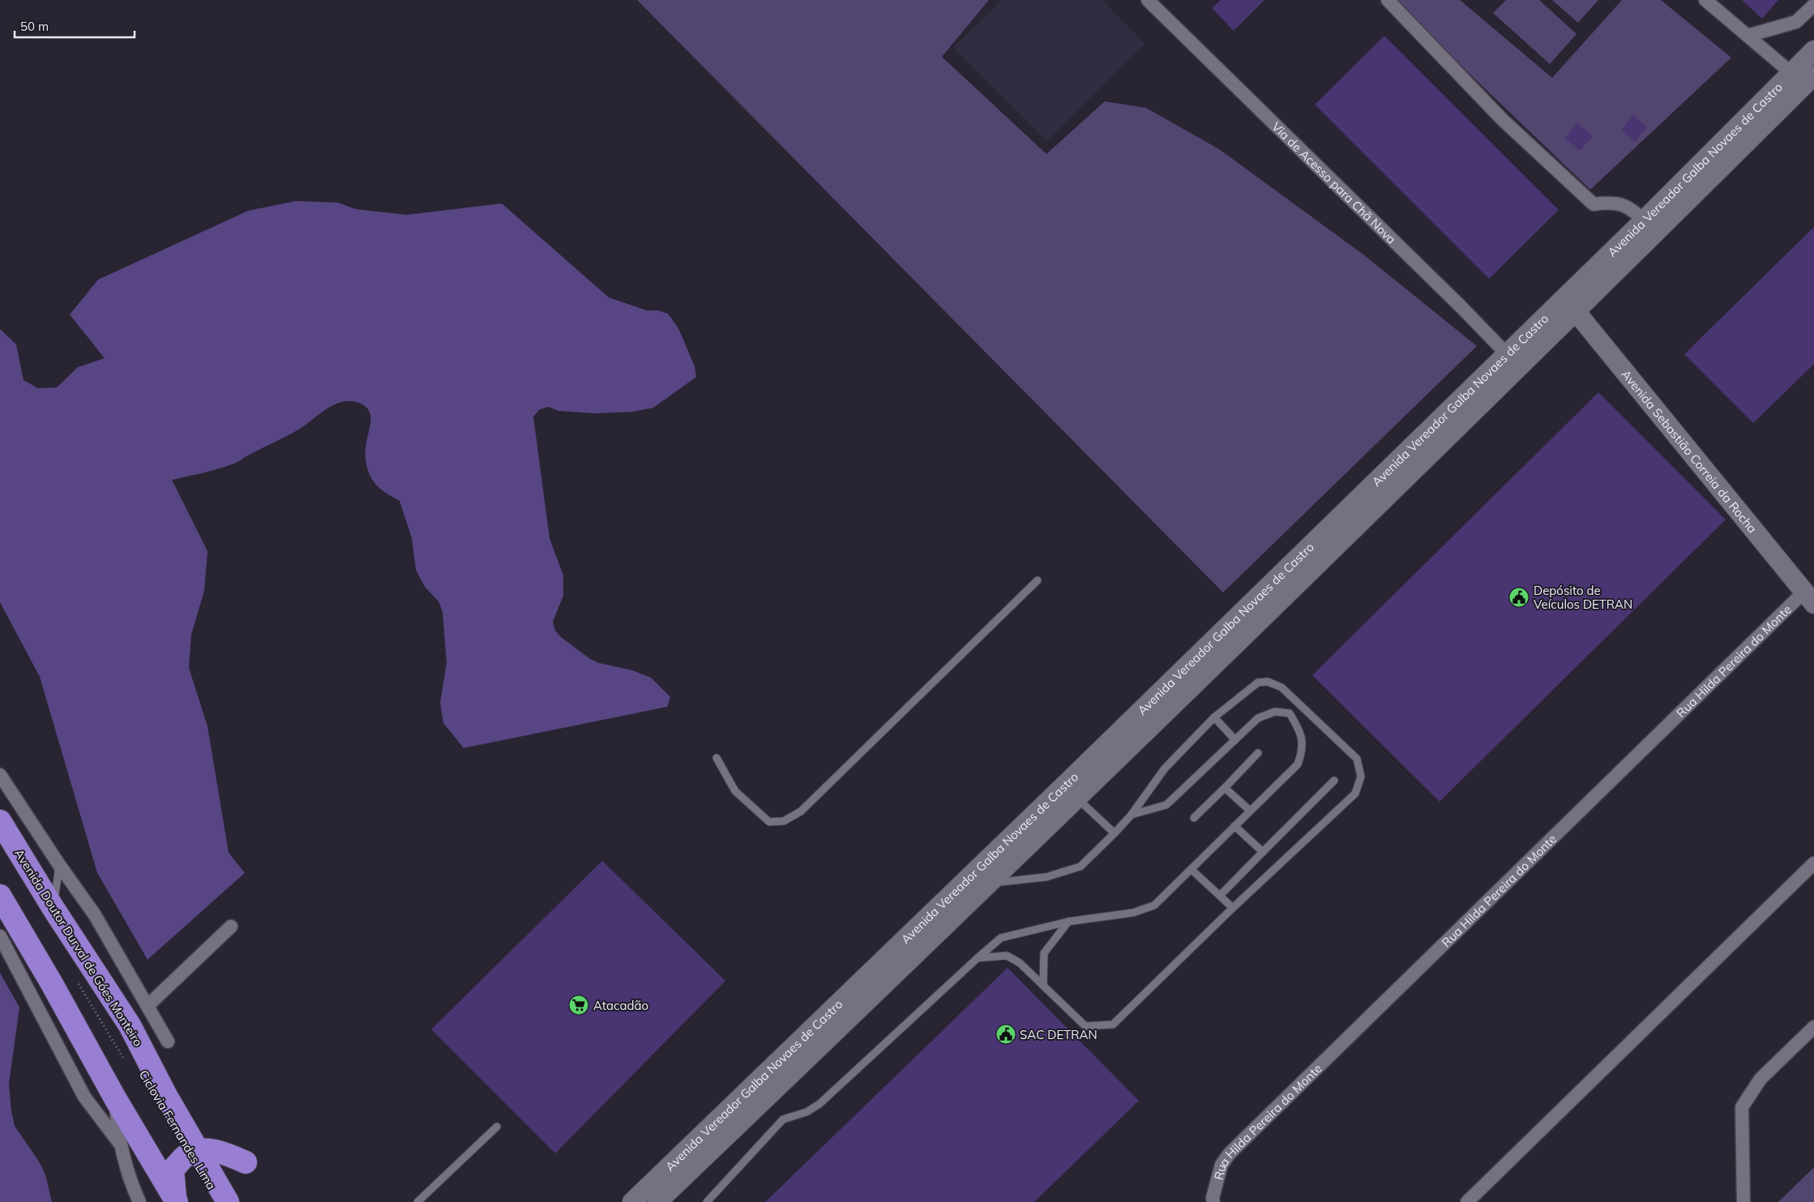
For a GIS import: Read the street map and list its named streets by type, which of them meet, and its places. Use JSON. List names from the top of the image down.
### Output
{
  "streets": {
    "highway": ["Avenida Doutor Durval de Góes Monteiro"],
    "street": [
      "Avenida Vereador Galba Novaes de Castro",
      "Via de Acesso para Chã Nova",
      "Avenida Sebastião Correia da Rocha",
      "Rua Hilda Pereira do Monte"
    ]
  },
  "crossings": [
    ["Avenida Vereador Galba Novaes de Castro", "Via de Acesso para Chã Nova"],
    ["Avenida Vereador Galba Novaes de Castro", "Avenida Sebastião Correia da Rocha"],
    ["Avenida Sebastião Correia da Rocha", "Rua Hilda Pereira do Monte"]
  ],
  "places": {
    "public building": ["Depósito de Veículos DETRAN", "SAC DETRAN"],
    "supermarket": ["Atacadão"]
  },
  "scale_bar": "50 m"
}
